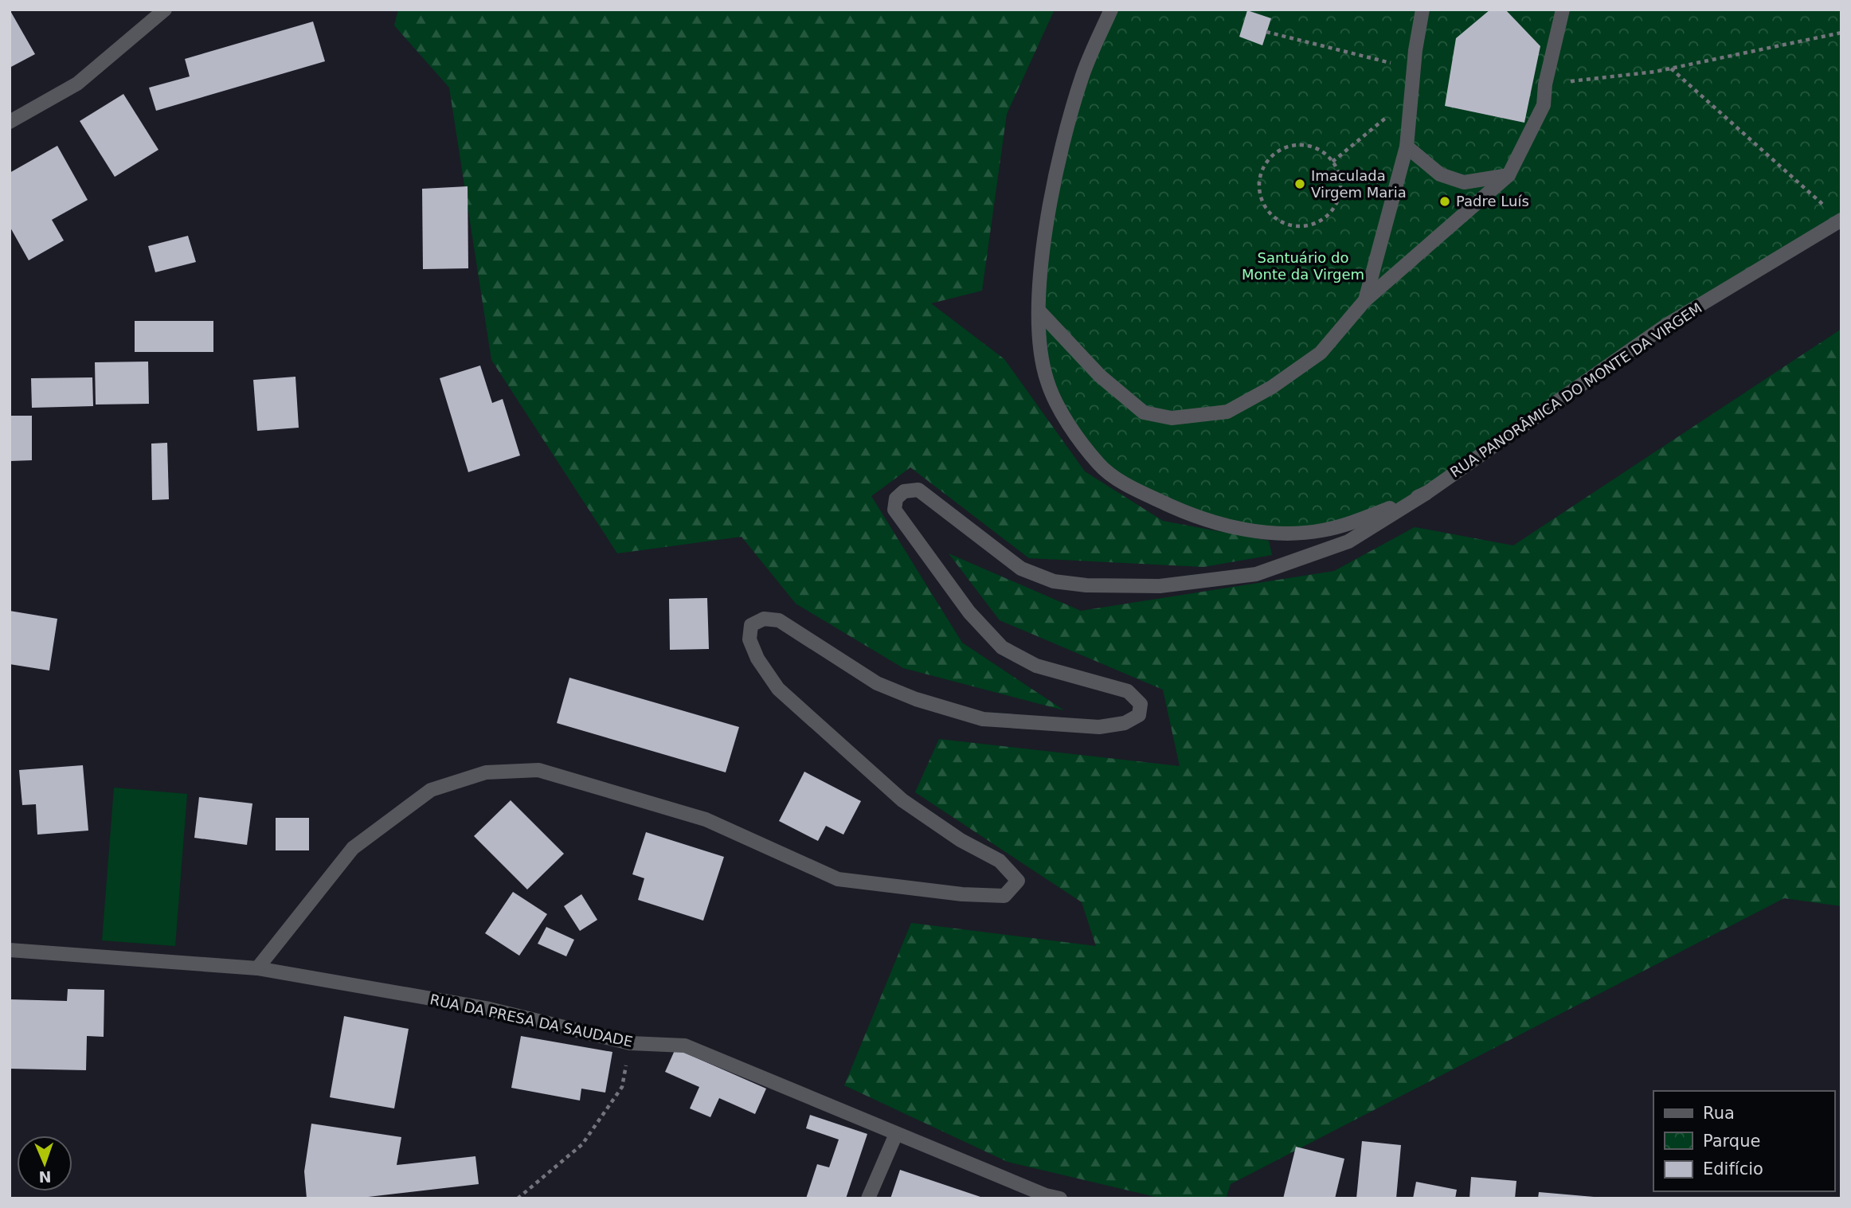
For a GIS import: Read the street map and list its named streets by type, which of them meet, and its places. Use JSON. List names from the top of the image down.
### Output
{
  "streets": {
    "street": ["RUA PANORÂMICA DO MONTE DA VIRGEM", "RUA DA PRESA DA SAUDADE"]
  },
  "crossings": [
    ["RUA PANORÂMICA DO MONTE DA VIRGEM", "RUA DA PRESA DA SAUDADE"]
  ],
  "parks": ["Santuário do Monte da Virgem"],
  "places": ["Imaculada Virgem Maria", "Padre Luís"],
  "legend": ["Rua", "Parque", "Edifício"],
  "north": "bottom"
}
